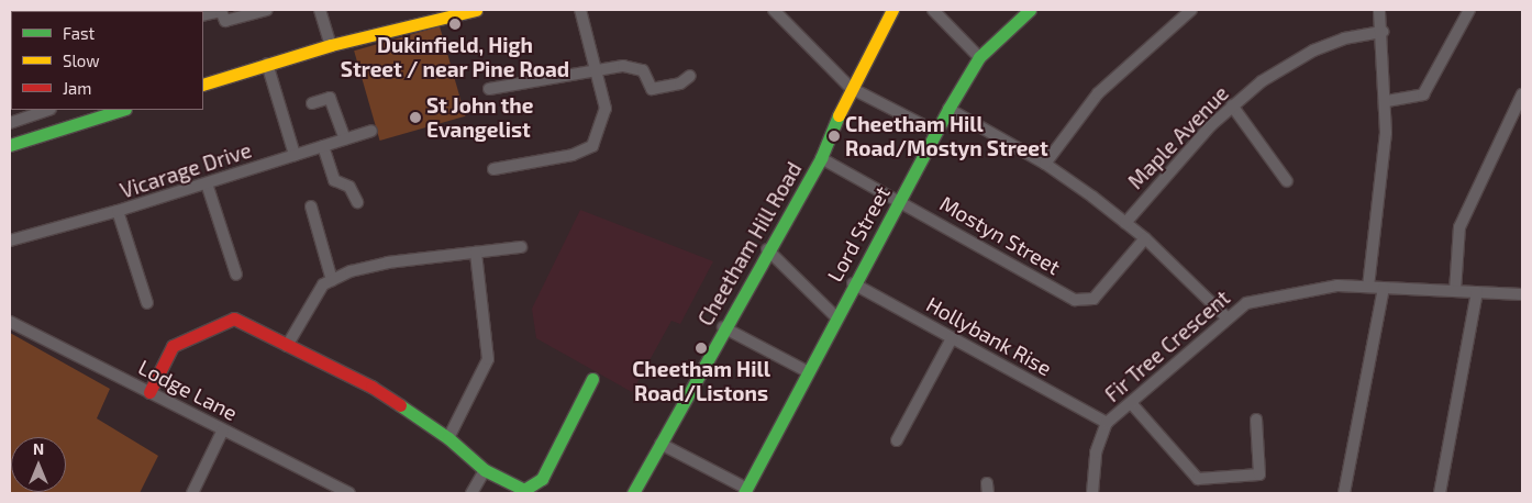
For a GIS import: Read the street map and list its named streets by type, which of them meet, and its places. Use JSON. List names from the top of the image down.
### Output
{
  "streets": {
    "street": [
      "Maple Avenue",
      "Vicarage Drive",
      "Lord Street",
      "Mostyn Street",
      "Cheetham Hill Road",
      "Hollybank Rise",
      "Fir Tree Crescent",
      "Lodge Lane"
    ]
  },
  "crossings": [
    ["Lord Street", "Mostyn Street"],
    ["Lord Street", "Hollybank Rise"],
    ["Mostyn Street", "Cheetham Hill Road"],
    ["Hollybank Rise", "Fir Tree Crescent"]
  ],
  "places": [
    "Dukinfield, High Street / near Pine Road",
    "St John the Evangelist",
    "Cheetham Hill Road/Mostyn Street",
    "Cheetham Hill Road/Listons"
  ],
  "legend": ["Fast", "Slow", "Jam"],
  "north": "top"
}
